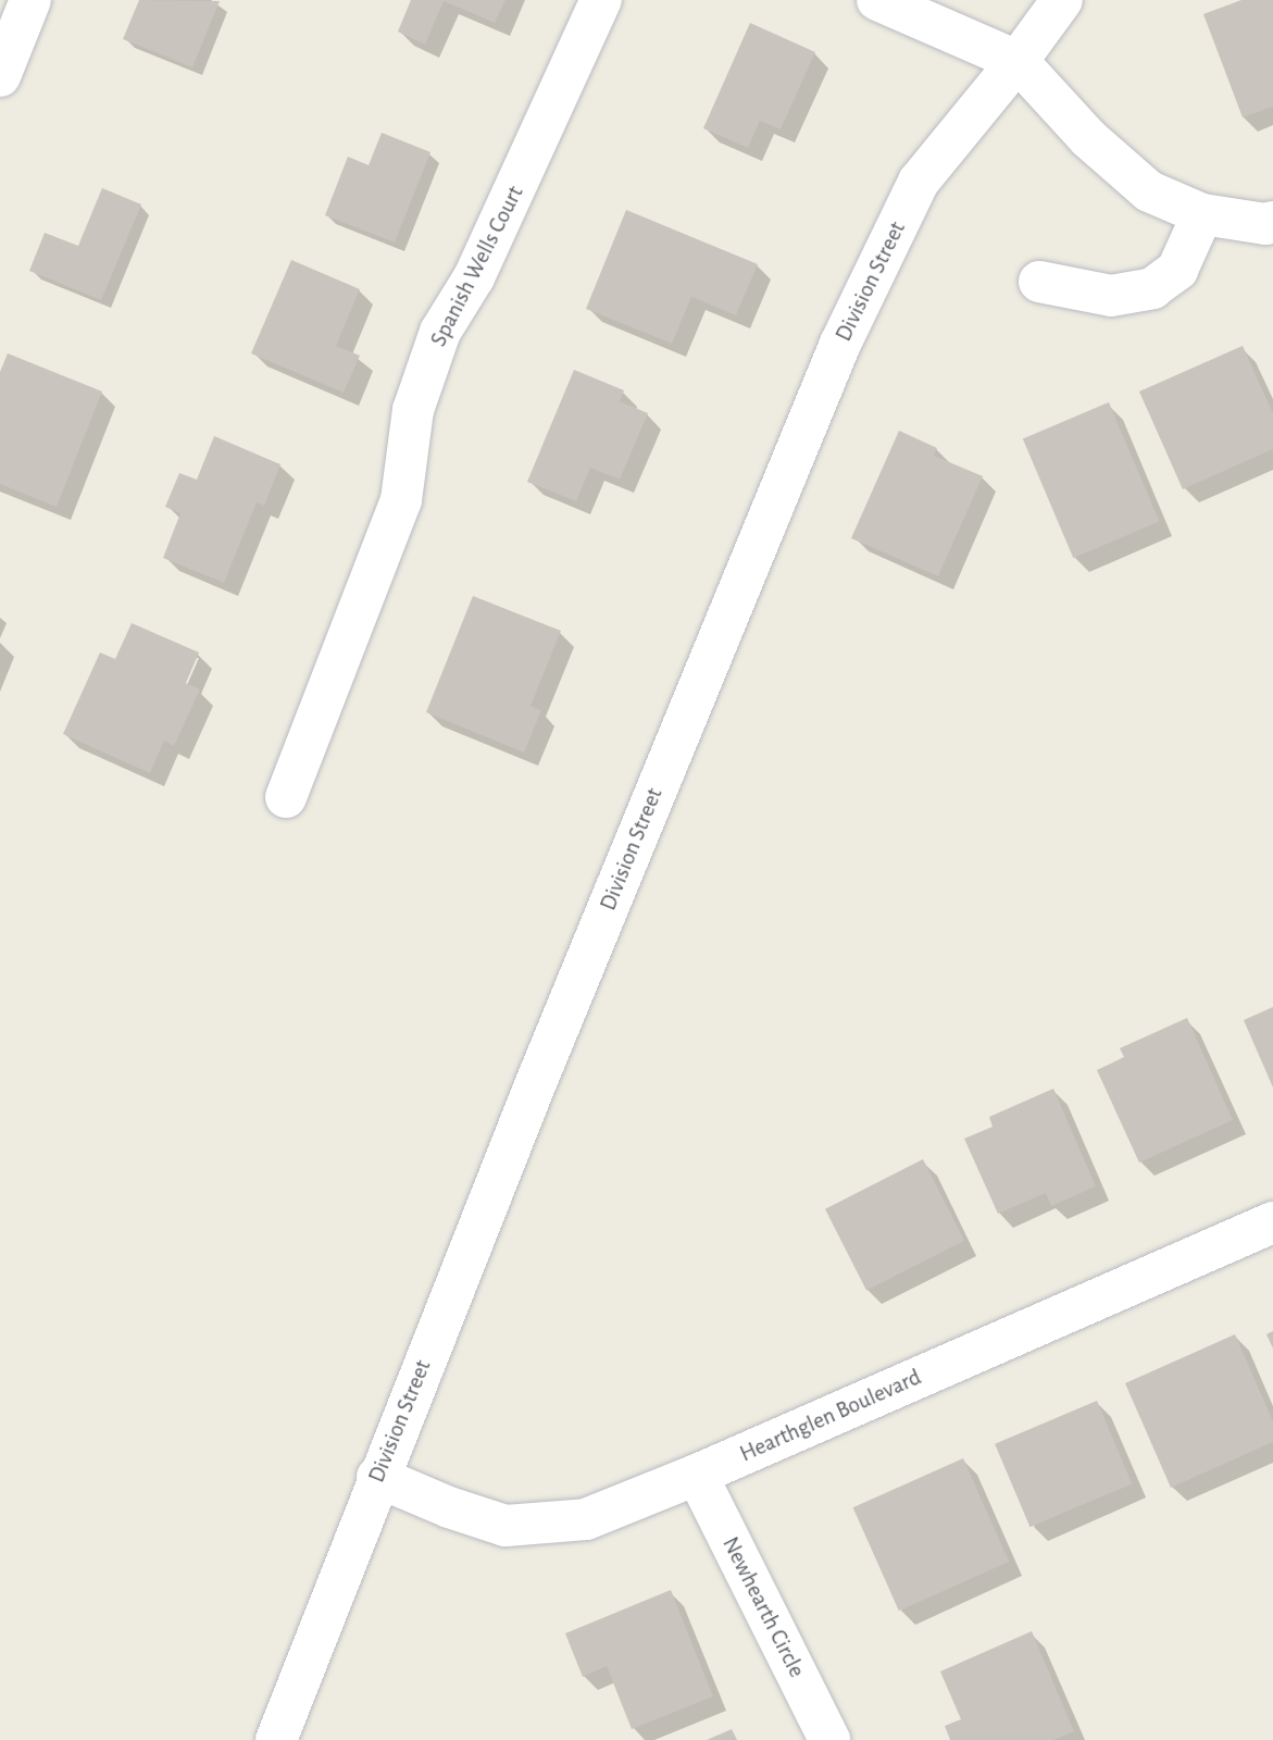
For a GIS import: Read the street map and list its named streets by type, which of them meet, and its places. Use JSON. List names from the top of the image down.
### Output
{
  "streets": {
    "street": [
      "Spanish Wells Court",
      "Division Street",
      "Hearthglen Boulevard",
      "Newhearth Circle"
    ]
  },
  "crossings": [
    ["Division Street", "Hearthglen Boulevard"],
    ["Hearthglen Boulevard", "Newhearth Circle"]
  ]
}
